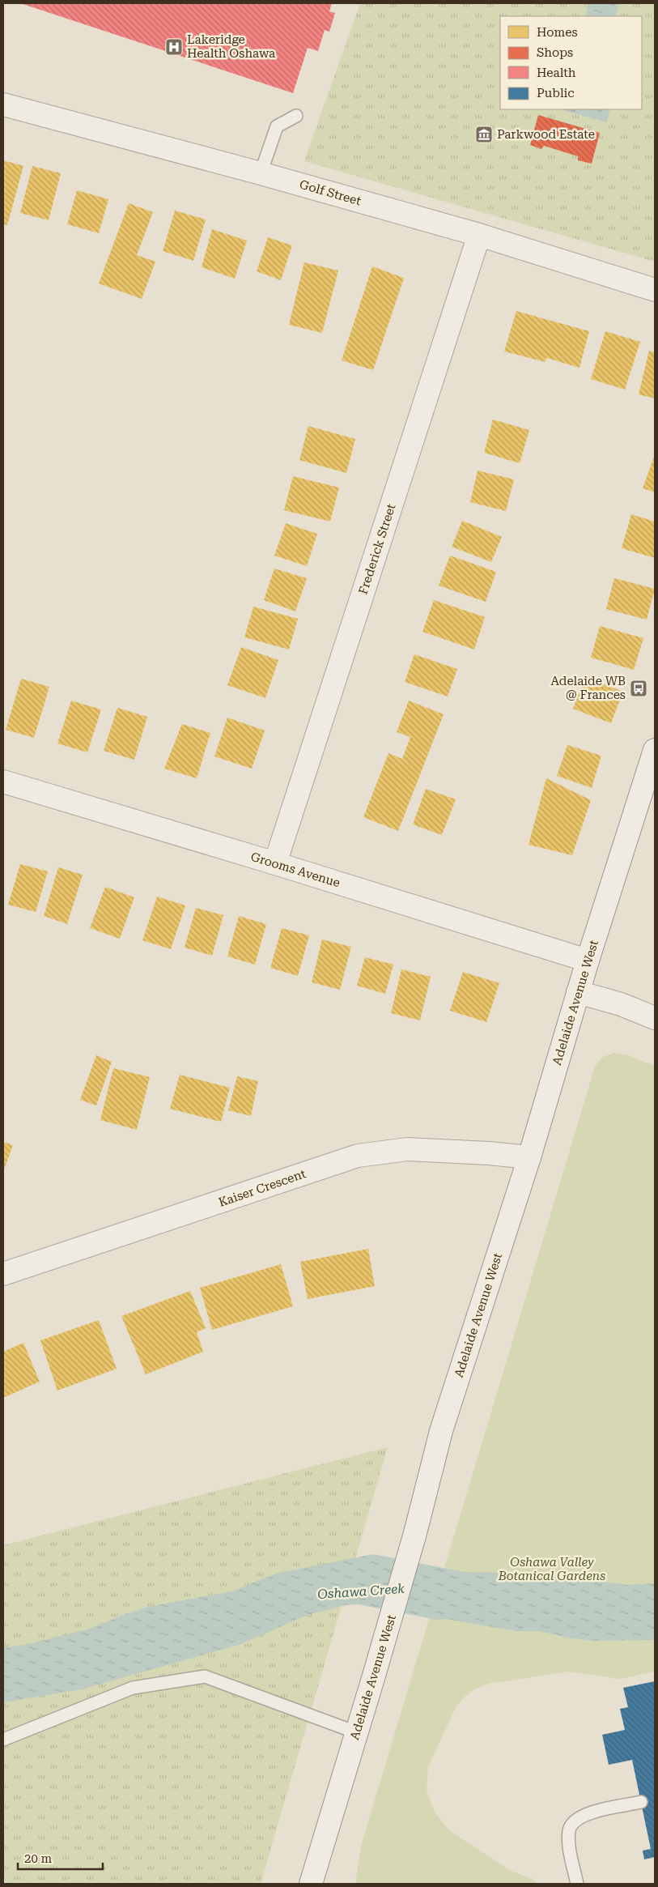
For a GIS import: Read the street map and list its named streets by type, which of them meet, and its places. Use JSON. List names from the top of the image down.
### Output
{
  "streets": {
    "street": [
      "Golf Street",
      "Frederick Street",
      "Grooms Avenue",
      "Adelaide Avenue West",
      "Kaiser Crescent"
    ]
  },
  "crossings": [
    ["Golf Street", "Frederick Street"],
    ["Frederick Street", "Grooms Avenue"],
    ["Grooms Avenue", "Adelaide Avenue West"],
    ["Adelaide Avenue West", "Kaiser Crescent"]
  ],
  "water": ["Oshawa Creek"],
  "parks": ["Oshawa Valley Botanical Gardens"],
  "places": {
    "hospital": ["Lakeridge Health Oshawa"],
    "museum": ["Parkwood Estate"],
    "bus stop": ["Adelaide WB @ Frances"]
  },
  "legend": [
    "Homes",
    "Shops",
    "Health",
    "Public"
  ],
  "scale_bar": "20 m"
}
